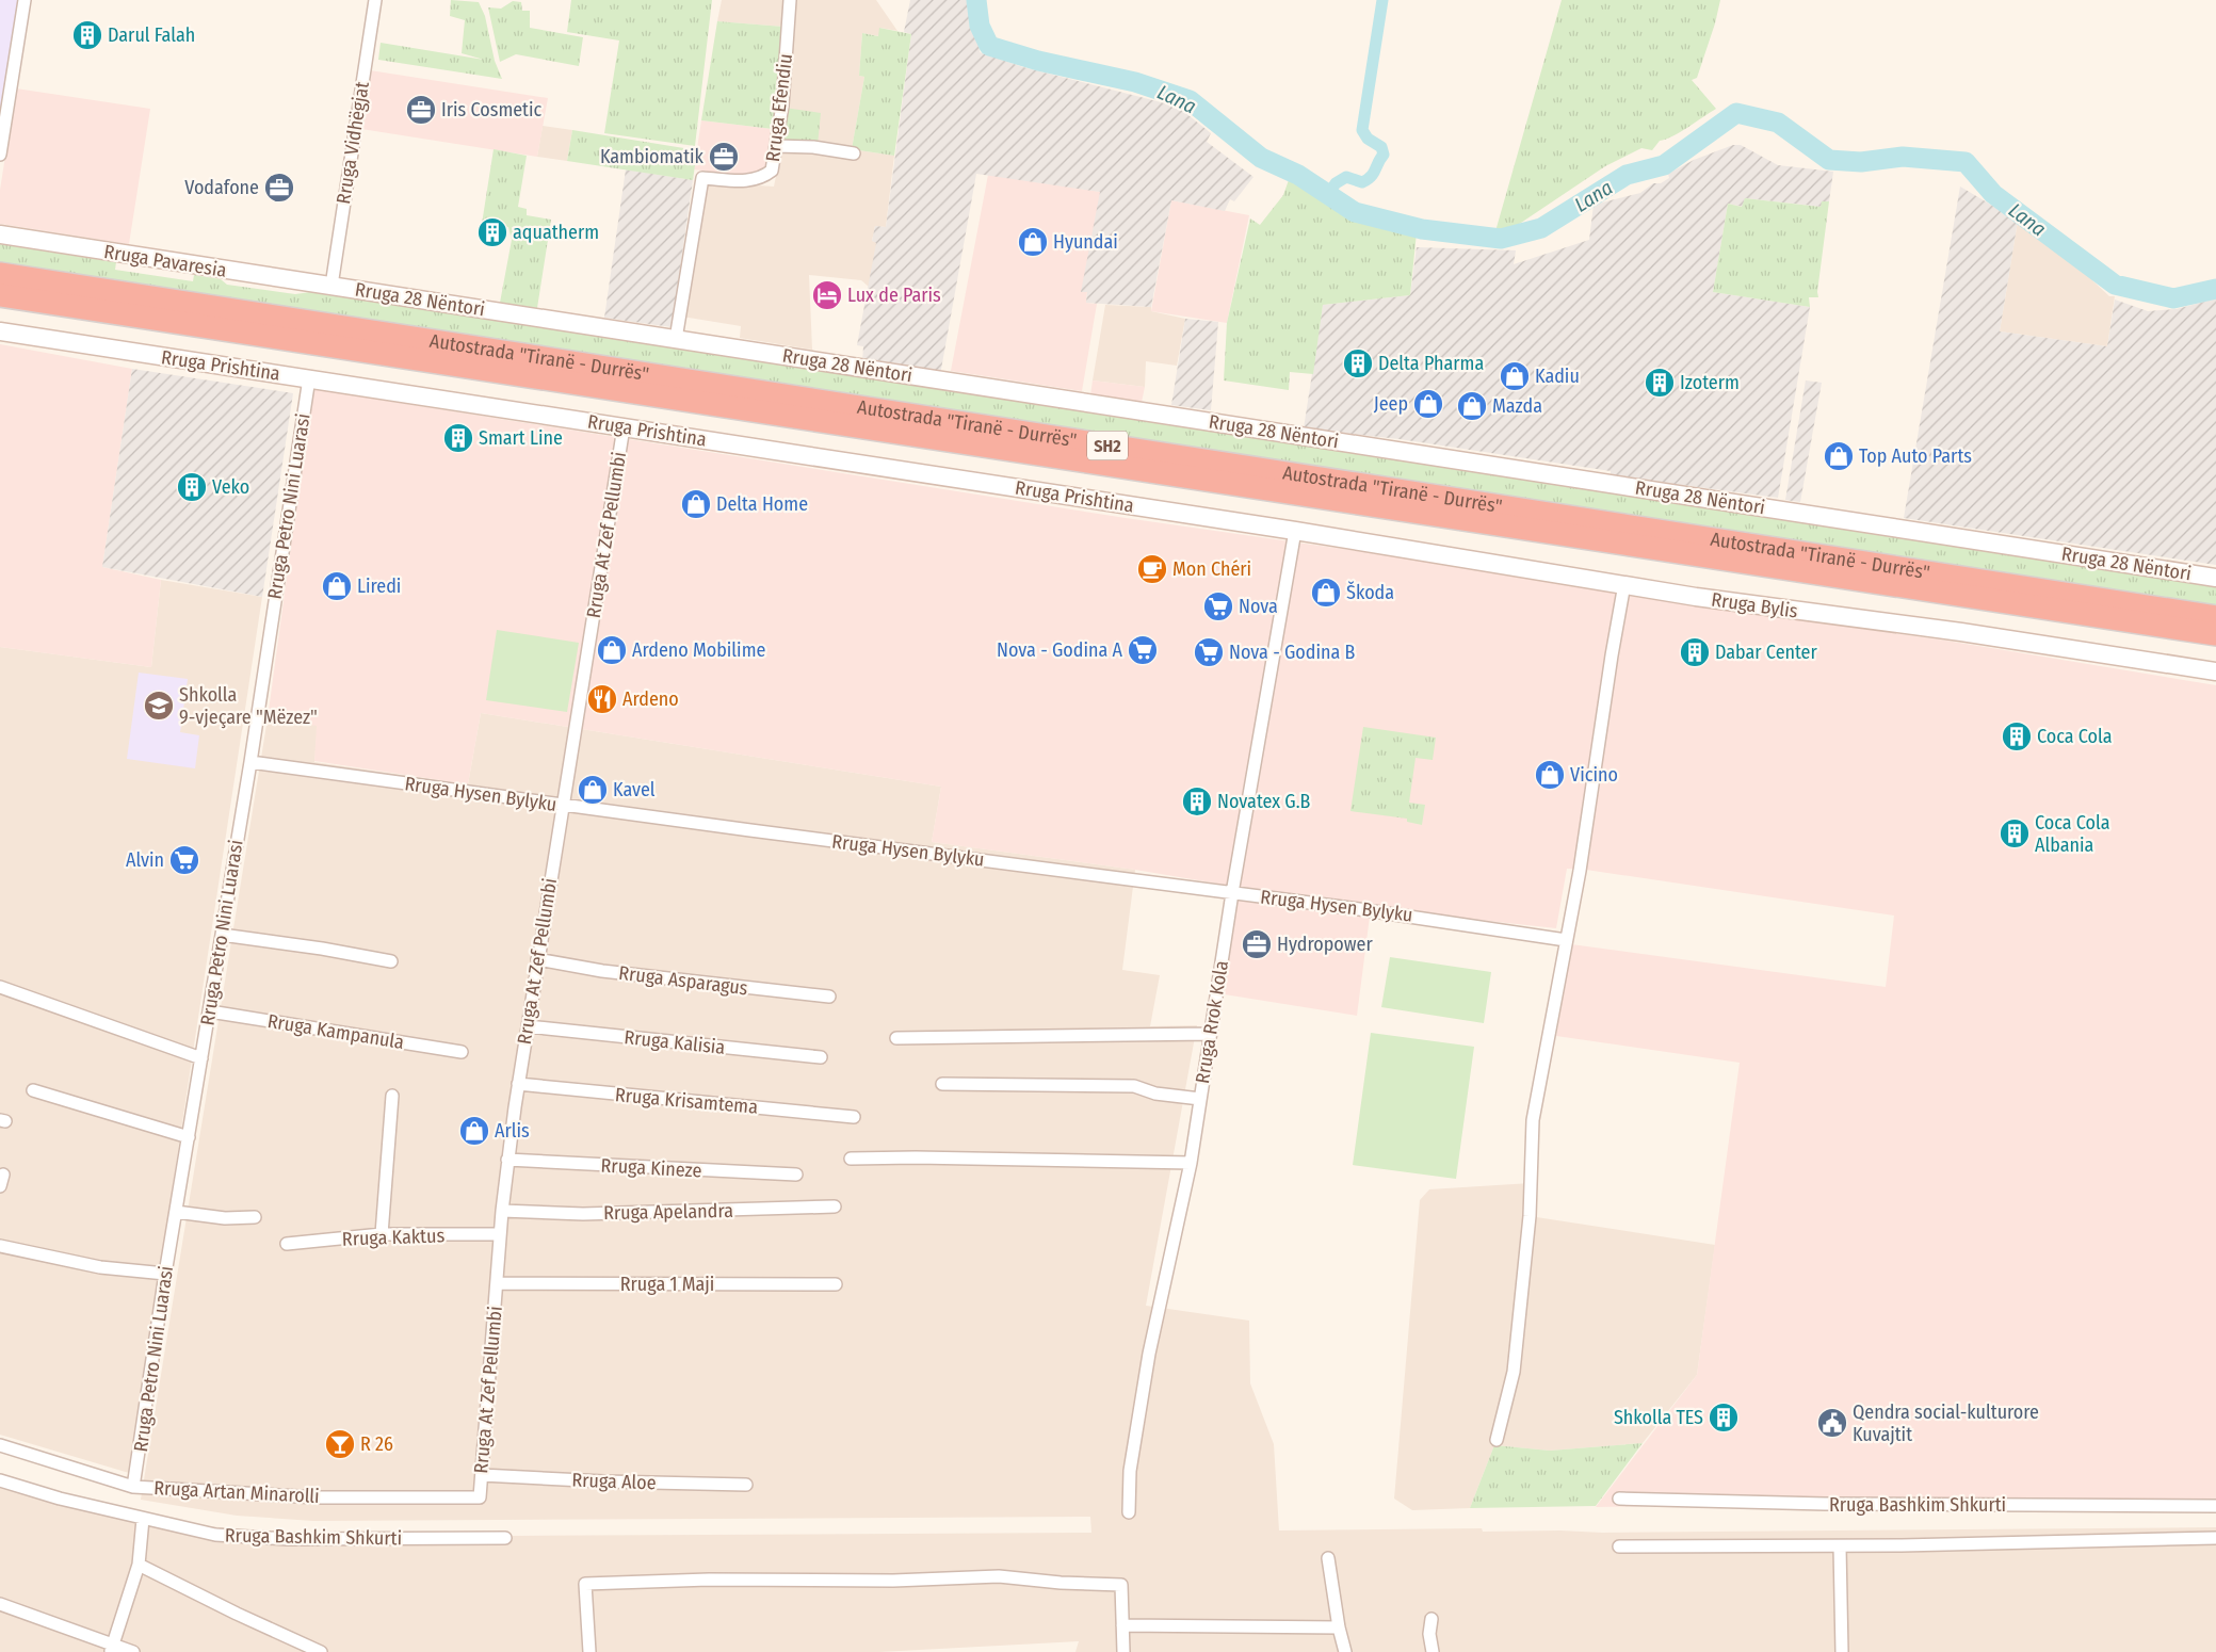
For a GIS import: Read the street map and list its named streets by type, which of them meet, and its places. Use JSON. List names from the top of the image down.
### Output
{
  "streets": {
    "highway": ["Autostrada \"Tiranë - Durrës\"", "SH2"],
    "main road": [
      "Rruga Pavaresia",
      "Rruga 28 Nëntori",
      "Rruga Prishtina",
      "Rruga Bylis"
    ],
    "street": [
      "Rruga Efendiu",
      "Rruga Vidhëgjat",
      "Rruga Petro Nini Luarasi",
      "Rruga At Zef Pellumbi",
      "Rruga Hysen Bylyku",
      "Rruga Asparagus",
      "Rruga Rrok Kola",
      "Rruga Kampanula",
      "Rruga Kalisia",
      "Rruga Krisamtema",
      "Rruga Kineze",
      "Rruga Apelandra",
      "Rruga Kaktus",
      "Rruga 1 Maji",
      "Rruga Aloe",
      "Rruga Artan Minarolli",
      "Rruga Bashkim Shkurti"
    ]
  },
  "crossings": [
    ["Rruga Efendiu", "Rruga 28 Nëntori"],
    ["Rruga Vidhëgjat", "Rruga Pavaresia"],
    ["Rruga Vidhëgjat", "Rruga 28 Nëntori"],
    ["Rruga Pavaresia", "Rruga 28 Nëntori"],
    ["Rruga Prishtina", "Rruga Petro Nini Luarasi"],
    ["Rruga Prishtina", "Rruga At Zef Pellumbi"],
    ["Rruga Prishtina", "Rruga Bylis"],
    ["Rruga Prishtina", "Rruga Rrok Kola"],
    ["Rruga Petro Nini Luarasi", "Rruga Hysen Bylyku"],
    ["Rruga Petro Nini Luarasi", "Rruga Kampanula"],
    ["Rruga Petro Nini Luarasi", "Rruga Artan Minarolli"],
    ["Rruga At Zef Pellumbi", "Rruga Hysen Bylyku"],
    ["Rruga At Zef Pellumbi", "Rruga Asparagus"],
    ["Rruga At Zef Pellumbi", "Rruga Kalisia"],
    ["Rruga At Zef Pellumbi", "Rruga Krisamtema"],
    ["Rruga At Zef Pellumbi", "Rruga Kineze"],
    ["Rruga At Zef Pellumbi", "Rruga Apelandra"],
    ["Rruga At Zef Pellumbi", "Rruga Kaktus"],
    ["Rruga At Zef Pellumbi", "Rruga 1 Maji"],
    ["Rruga At Zef Pellumbi", "Rruga Aloe"],
    ["Rruga At Zef Pellumbi", "Rruga Artan Minarolli"],
    ["Rruga Bylis", "Rruga Rrok Kola"],
    ["Rruga Hysen Bylyku", "Rruga Rrok Kola"]
  ],
  "water": ["Lana"],
  "places": {
    "building": [
      "Darul Falah",
      "aquatherm",
      "Delta Pharma",
      "Izoterm",
      "Smart Line",
      "Veko",
      "Dabar Center",
      "Coca Cola",
      "Novatex G.B",
      "Coca Cola Albania",
      "Shkolla TES"
    ],
    "office": [
      "Iris Cosmetic",
      "Kambiomatik",
      "Vodafone",
      "Hydropower"
    ],
    "shop": [
      "Hyundai",
      "Kadiu",
      "Jeep",
      "Mazda",
      "Top Auto Parts",
      "Delta Home",
      "Liredi",
      "Škoda",
      "Ardeno Mobilime",
      "Vicino",
      "Kavel",
      "Arlis"
    ],
    "hotel": ["Lux de Paris"],
    "cafe": ["Mon Chéri"],
    "supermarket": [
      "Nova",
      "Nova - Godina A",
      "Nova - Godina B",
      "Alvin"
    ],
    "restaurant": ["Ardeno"],
    "school or university": ["Shkolla 9-vjeçare \"Mëzez\""],
    "public building": ["Qendra social-kulturore Kuvajtit"],
    "bar": ["R 26"]
  }
}
